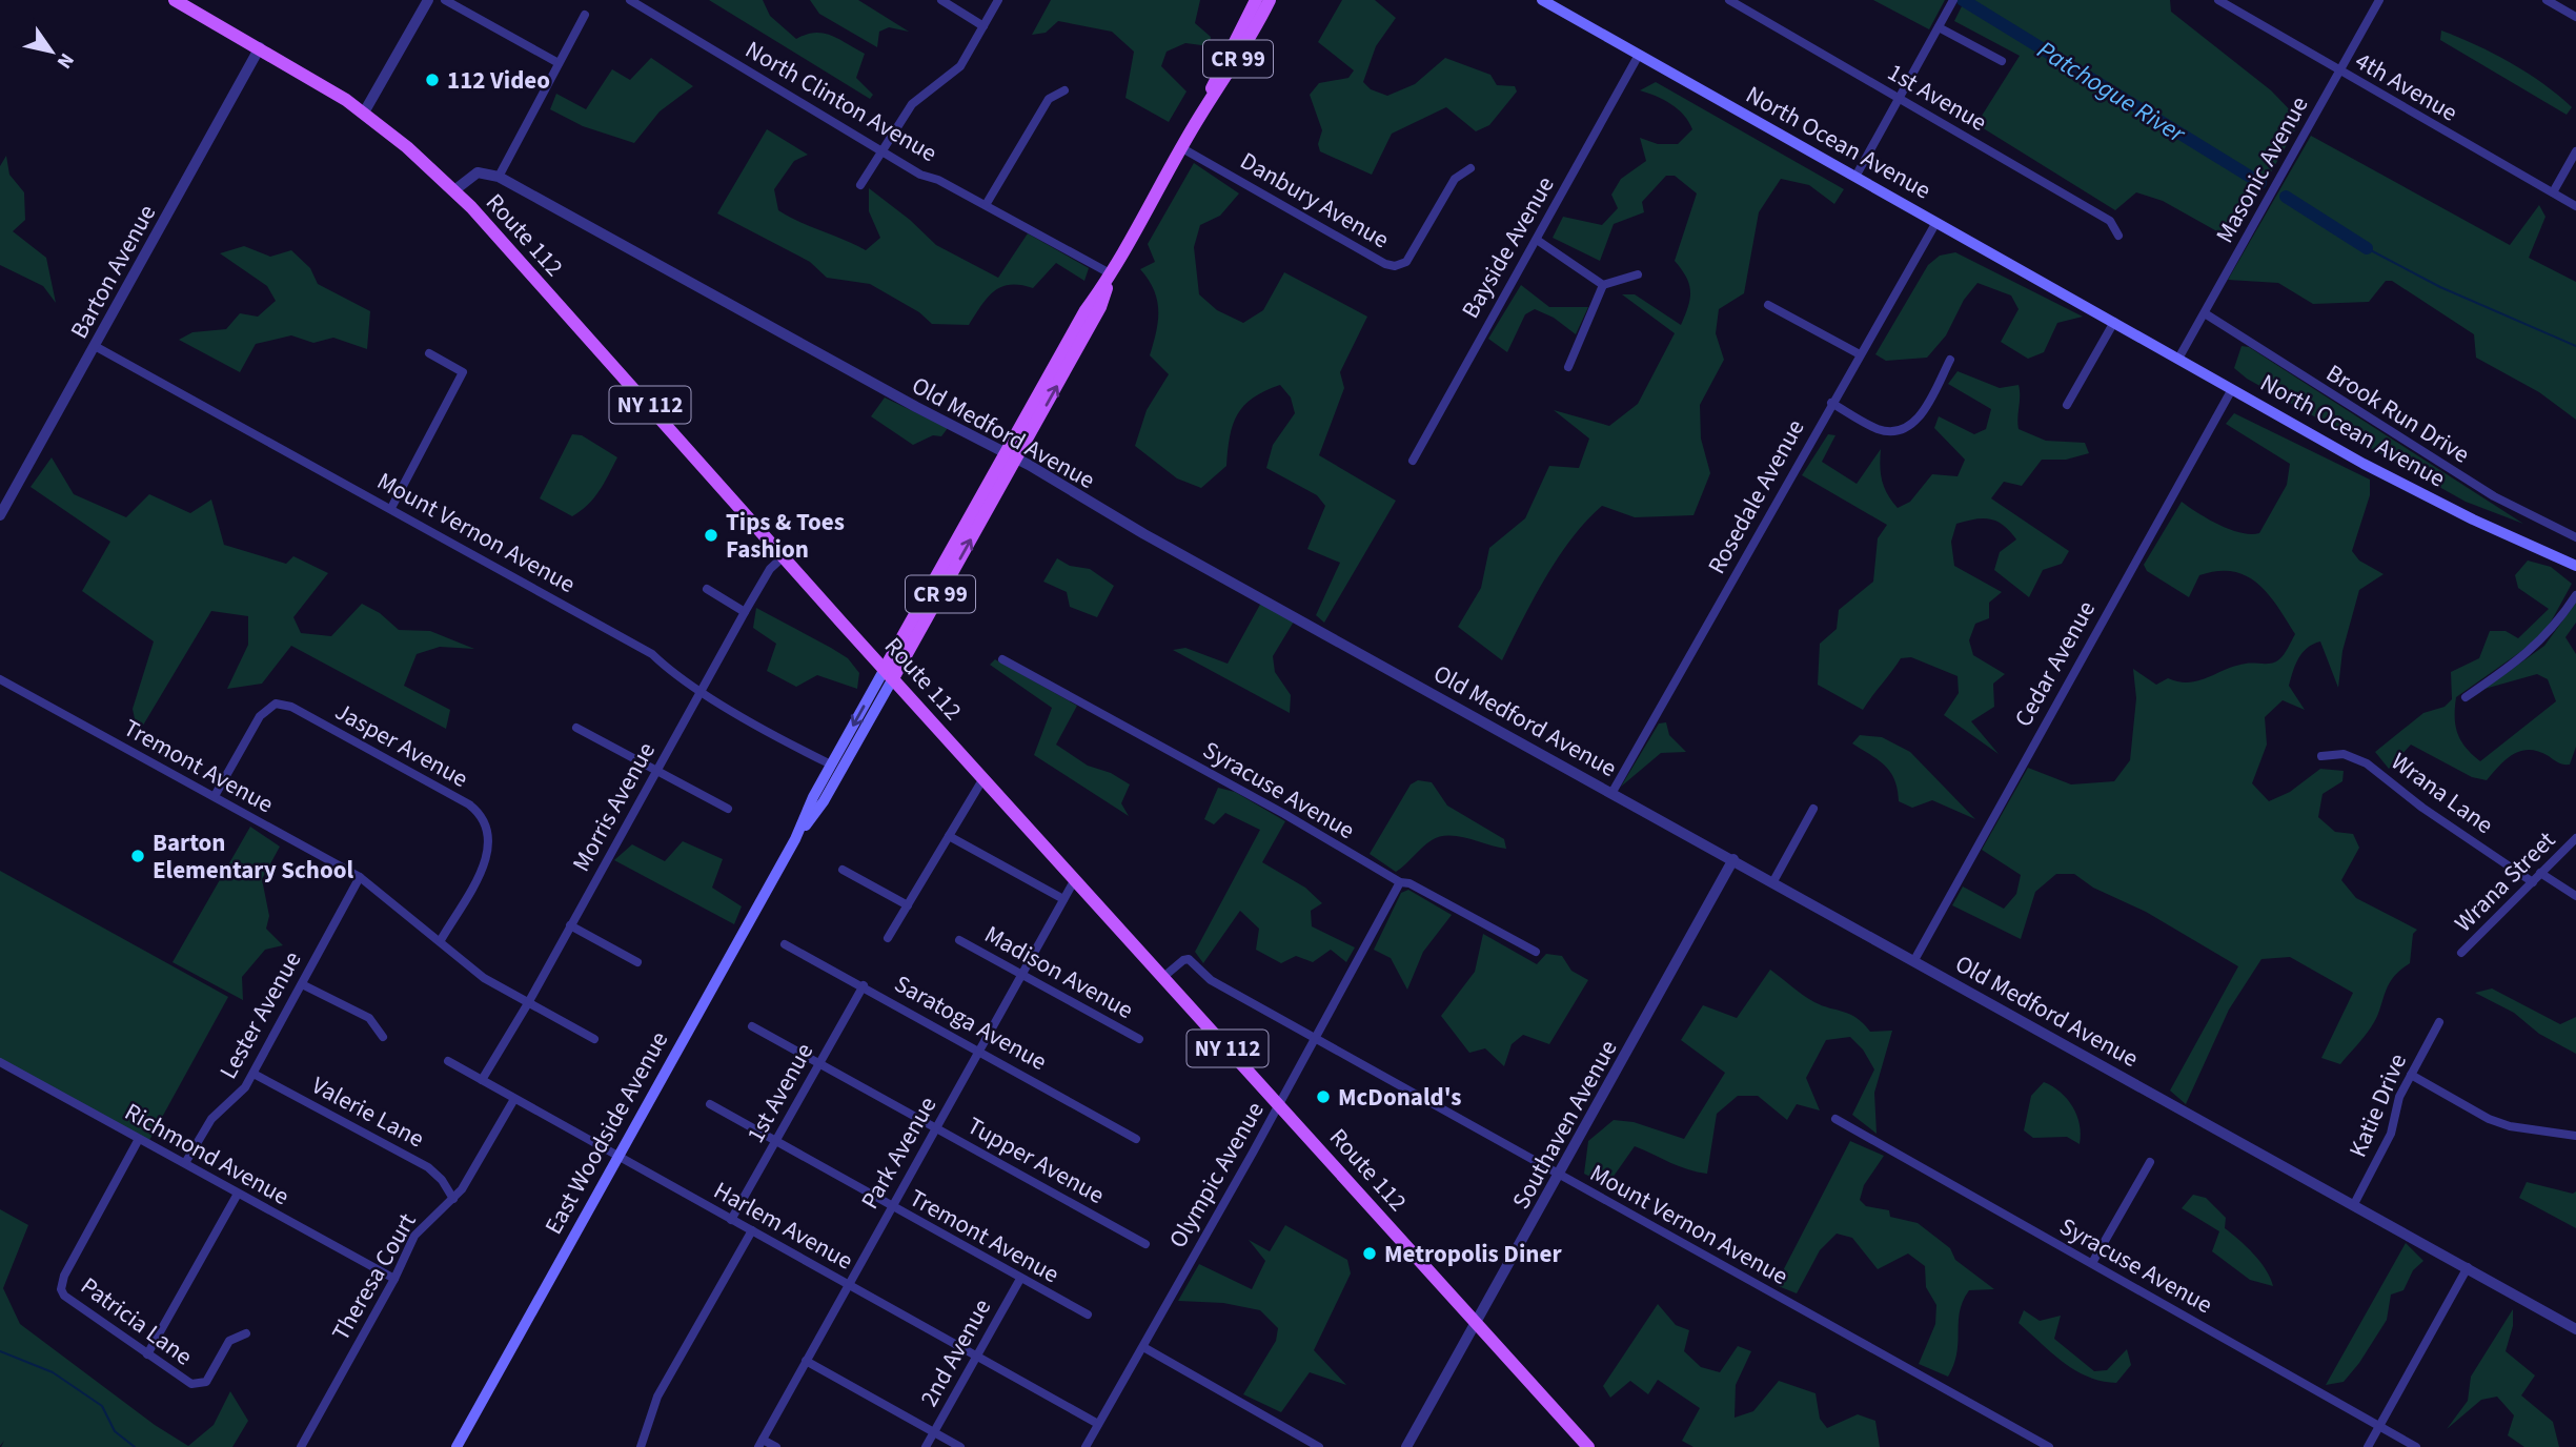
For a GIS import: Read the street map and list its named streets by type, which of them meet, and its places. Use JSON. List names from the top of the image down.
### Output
{
  "streets": {
    "main road": [
      "CR 99",
      "North Ocean Avenue",
      "Route 112",
      "NY 112",
      "East Woodside Avenue"
    ],
    "street": [
      "4th Avenue",
      "1st Avenue",
      "North Clinton Avenue",
      "Masonic Avenue",
      "Danbury Avenue",
      "Bayside Avenue",
      "Barton Avenue",
      "Brook Run Drive",
      "Old Medford Avenue",
      "Rosedale Avenue",
      "Mount Vernon Avenue",
      "Cedar Avenue",
      "Jasper Avenue",
      "Tremont Avenue",
      "Syracuse Avenue",
      "Wrana Lane",
      "Morris Avenue",
      "Wrana Street",
      "Madison Avenue",
      "Lester Avenue",
      "Saratoga Avenue",
      "Katie Drive",
      "Valerie Lane",
      "Southaven Avenue",
      "Park Avenue",
      "Richmond Avenue",
      "Tupper Avenue",
      "Olympic Avenue",
      "Harlem Avenue",
      "Theresa Court",
      "Patricia Lane",
      "2nd Avenue"
    ]
  },
  "crossings": [
    ["CR 99", "North Clinton Avenue"],
    ["CR 99", "Danbury Avenue"],
    ["CR 99", "Old Medford Avenue"],
    ["CR 99", "East Woodside Avenue"],
    ["4th Avenue", "Masonic Avenue"],
    ["1st Avenue", "Tremont Avenue"],
    ["1st Avenue", "Saratoga Avenue"],
    ["1st Avenue", "Tupper Avenue"],
    ["1st Avenue", "Harlem Avenue"],
    ["North Ocean Avenue", "Masonic Avenue"],
    ["North Ocean Avenue", "Bayside Avenue"],
    ["North Ocean Avenue", "Rosedale Avenue"],
    ["North Ocean Avenue", "Cedar Avenue"],
    ["Masonic Avenue", "Brook Run Drive"],
    ["Route 112", "Barton Avenue"],
    ["Route 112", "Mount Vernon Avenue"],
    ["Route 112", "Morris Avenue"],
    ["Route 112", "Southaven Avenue"],
    ["Route 112", "East Woodside Avenue"],
    ["Route 112", "Park Avenue"],
    ["Route 112", "Olympic Avenue"],
    ["Barton Avenue", "Mount Vernon Avenue"],
    ["Old Medford Avenue", "Rosedale Avenue"],
    ["Old Medford Avenue", "Cedar Avenue"],
    ["Old Medford Avenue", "Katie Drive"],
    ["Old Medford Avenue", "Southaven Avenue"],
    ["Old Medford Avenue", "East Woodside Avenue"],
    ["Mount Vernon Avenue", "Morris Avenue"],
    ["Mount Vernon Avenue", "Southaven Avenue"],
    ["Mount Vernon Avenue", "East Woodside Avenue"],
    ["Mount Vernon Avenue", "Olympic Avenue"],
    ["Jasper Avenue", "Tremont Avenue"],
    ["Tremont Avenue", "Morris Avenue"],
    ["Tremont Avenue", "Lester Avenue"],
    ["Tremont Avenue", "Park Avenue"],
    ["Tremont Avenue", "2nd Avenue"],
    ["Syracuse Avenue", "Olympic Avenue"],
    ["Wrana Lane", "Wrana Street"],
    ["Morris Avenue", "Harlem Avenue"],
    ["Madison Avenue", "Park Avenue"],
    ["Lester Avenue", "Valerie Lane"],
    ["Lester Avenue", "Richmond Avenue"],
    ["Saratoga Avenue", "Park Avenue"],
    ["Valerie Lane", "Theresa Court"],
    ["East Woodside Avenue", "Harlem Avenue"],
    ["Park Avenue", "Tupper Avenue"],
    ["Park Avenue", "Harlem Avenue"],
    ["Richmond Avenue", "Theresa Court"],
    ["Richmond Avenue", "Patricia Lane"],
    ["Olympic Avenue", "Harlem Avenue"],
    ["Harlem Avenue", "Theresa Court"],
    ["Harlem Avenue", "2nd Avenue"]
  ],
  "water": ["Patchogue River"],
  "places": [
    "112 Video",
    "Tips & Toes Fashion",
    "Barton Elementary School",
    "McDonald's",
    "Metropolis Diner"
  ],
  "north": "bottom right"
}
